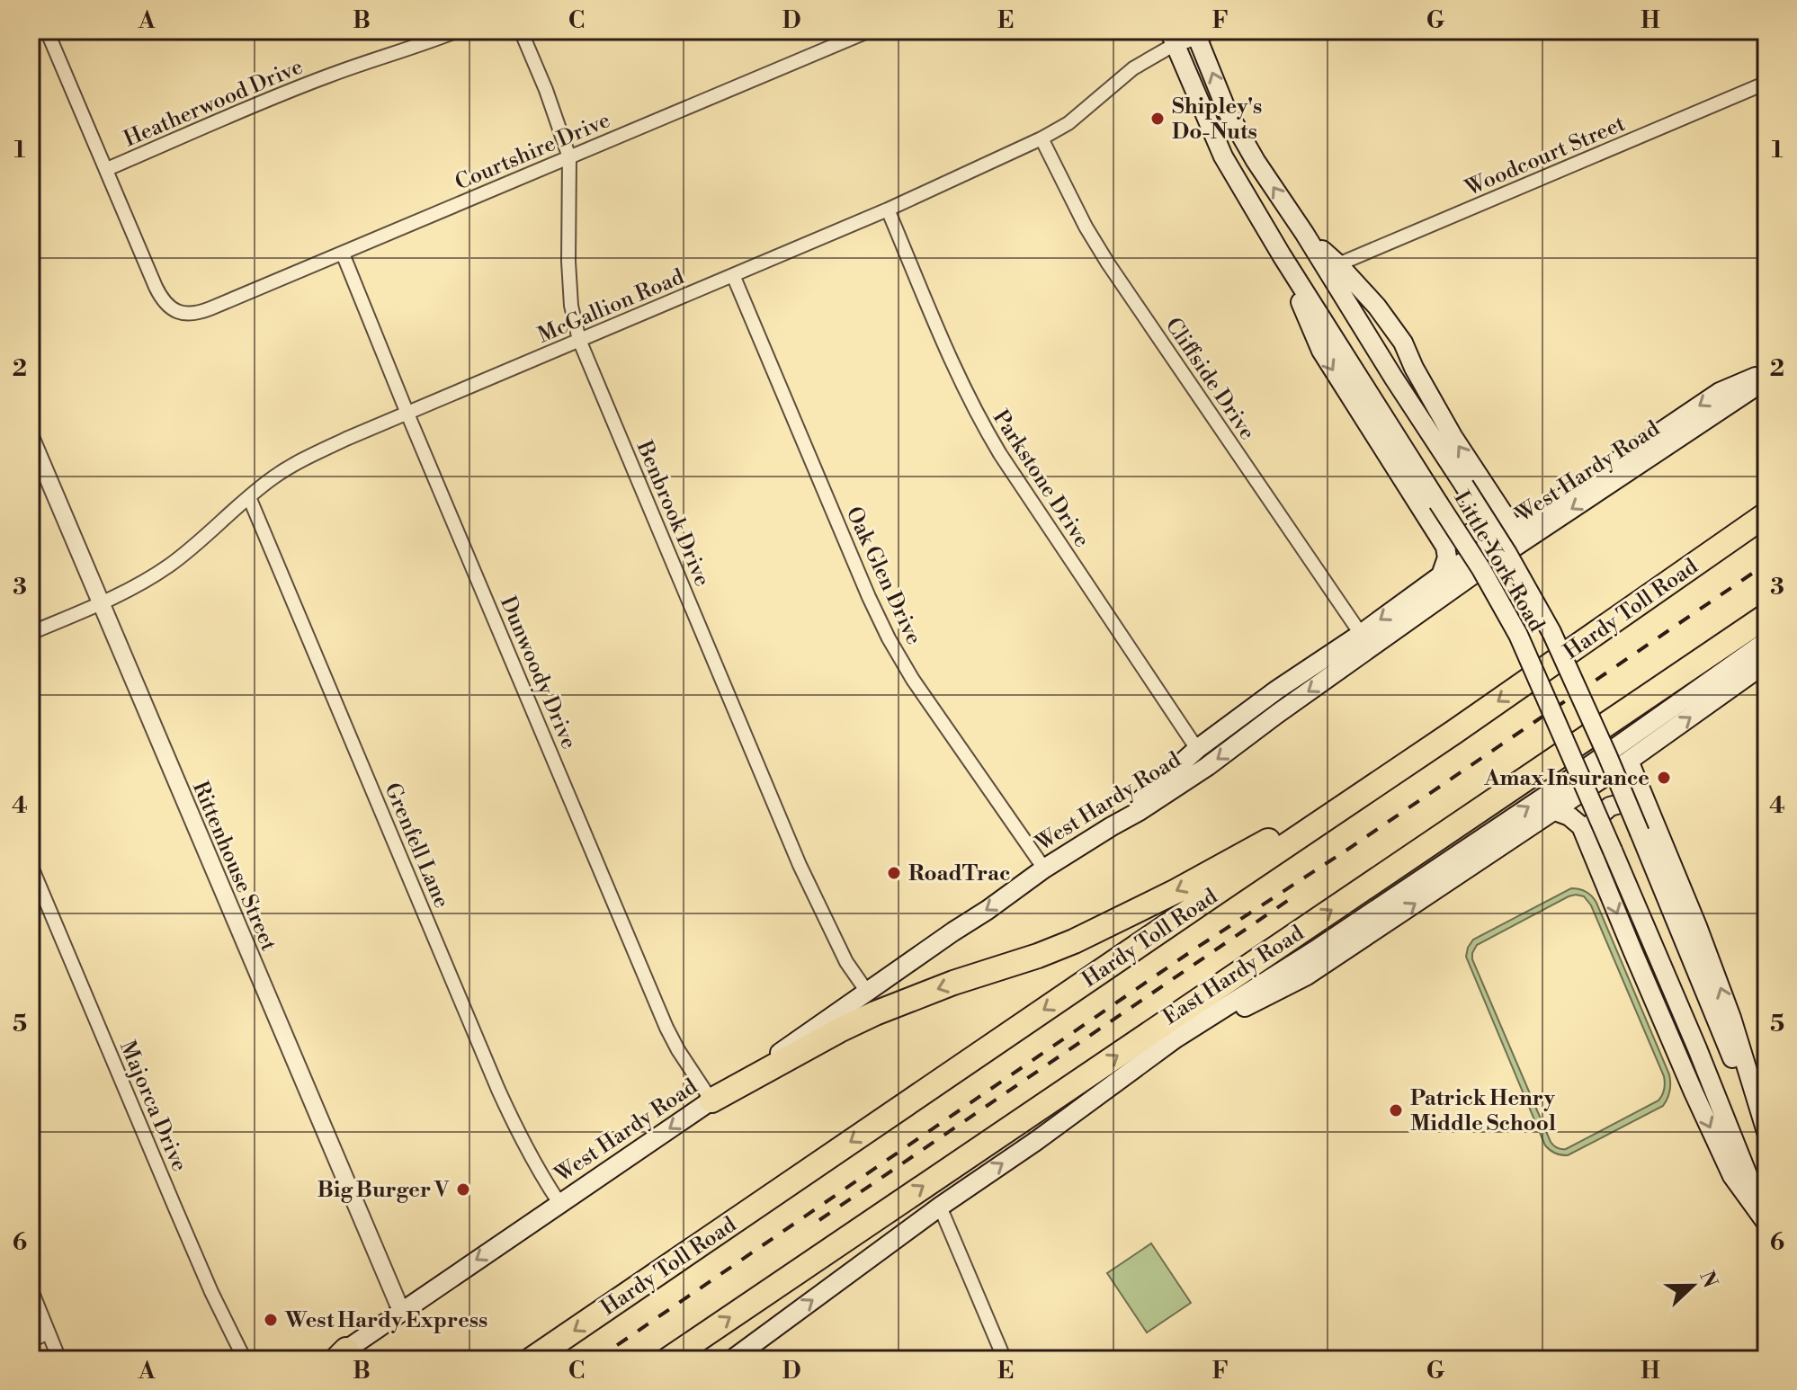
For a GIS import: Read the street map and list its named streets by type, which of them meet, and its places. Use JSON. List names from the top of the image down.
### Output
{
  "streets": {
    "highway": ["Hardy Toll Road"],
    "main road": ["West Hardy Road", "Little York Road", "East Hardy Road"],
    "street": [
      "Heatherwood Drive",
      "Courtshire Drive",
      "Woodcourt Street",
      "McGallion Road",
      "Cliffside Drive",
      "Parkstone Drive",
      "Benbrook Drive",
      "Oak Glen Drive",
      "Dunwoody Drive",
      "Grenfell Lane",
      "Rittenhouse Street",
      "Majorca Drive"
    ]
  },
  "crossings": [
    ["Heatherwood Drive", "Courtshire Drive"],
    ["Courtshire Drive", "Benbrook Drive"],
    ["Courtshire Drive", "Dunwoody Drive"],
    ["McGallion Road", "Cliffside Drive"],
    ["McGallion Road", "Parkstone Drive"],
    ["McGallion Road", "Benbrook Drive"],
    ["McGallion Road", "Little York Road"],
    ["McGallion Road", "Oak Glen Drive"],
    ["McGallion Road", "Dunwoody Drive"],
    ["McGallion Road", "Grenfell Lane"],
    ["McGallion Road", "Rittenhouse Street"],
    ["West Hardy Road", "Benbrook Drive"],
    ["West Hardy Road", "Little York Road"],
    ["West Hardy Road", "Oak Glen Drive"],
    ["West Hardy Road", "Dunwoody Drive"],
    ["West Hardy Road", "Grenfell Lane"],
    ["West Hardy Road", "Rittenhouse Street"],
    ["Little York Road", "East Hardy Road"]
  ],
  "places": [
    "Shipley's Do-Nuts",
    "Amax Insurance",
    "RoadTrac",
    "Patrick Henry Middle School",
    "Big Burger V",
    "West Hardy Express"
  ],
  "north": "right",
  "grid": {
    "columns": [
      "A",
      "B",
      "C",
      "D",
      "E",
      "F",
      "G",
      "H"
    ],
    "rows": [
      "1",
      "2",
      "3",
      "4",
      "5",
      "6"
    ]
  }
}
